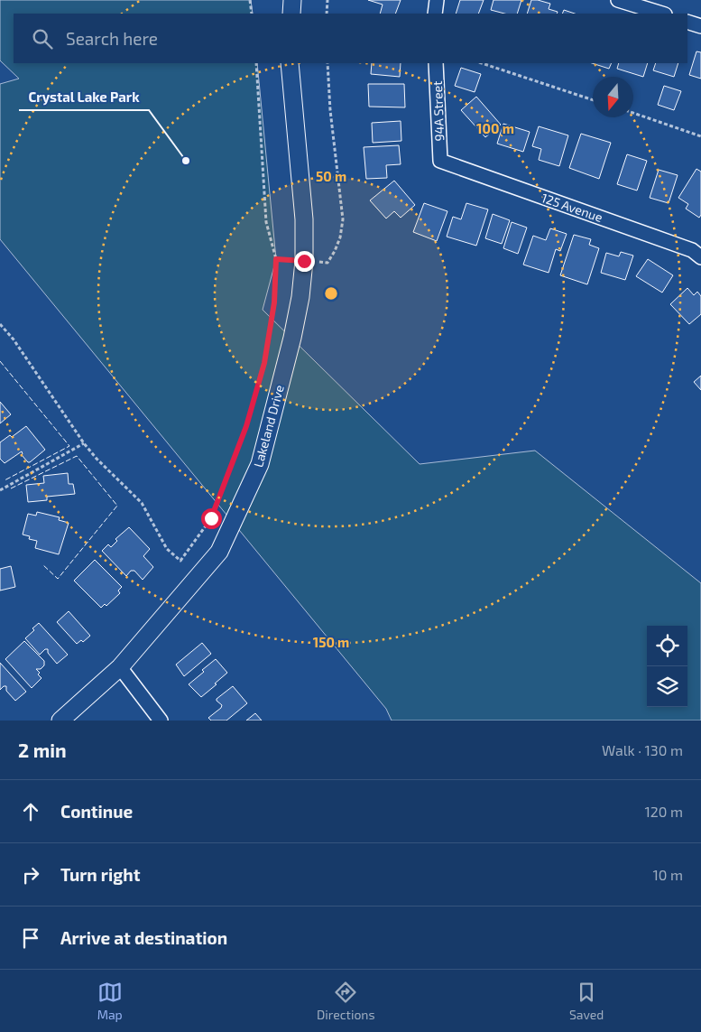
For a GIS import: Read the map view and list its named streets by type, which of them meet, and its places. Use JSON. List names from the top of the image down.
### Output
{
  "streets": {
    "street": ["94A Street", "125 Avenue", "Lakeland Drive"]
  },
  "crossings": [
    ["94A Street", "125 Avenue"]
  ],
  "places": ["Crystal Lake Park"],
  "north": "bottom",
  "page": {
    "search": "Search here",
    "heading": ["2 min", "Walk · 130 m"],
    "list": [
      ["Continue", "120 m"],
      ["Turn right", "10 m"],
      "Arrive at destination"
    ],
    "nav": ["Map", "Directions", "Saved"]
  },
  "rings": ["100 m", "50 m", "150 m"]
}
